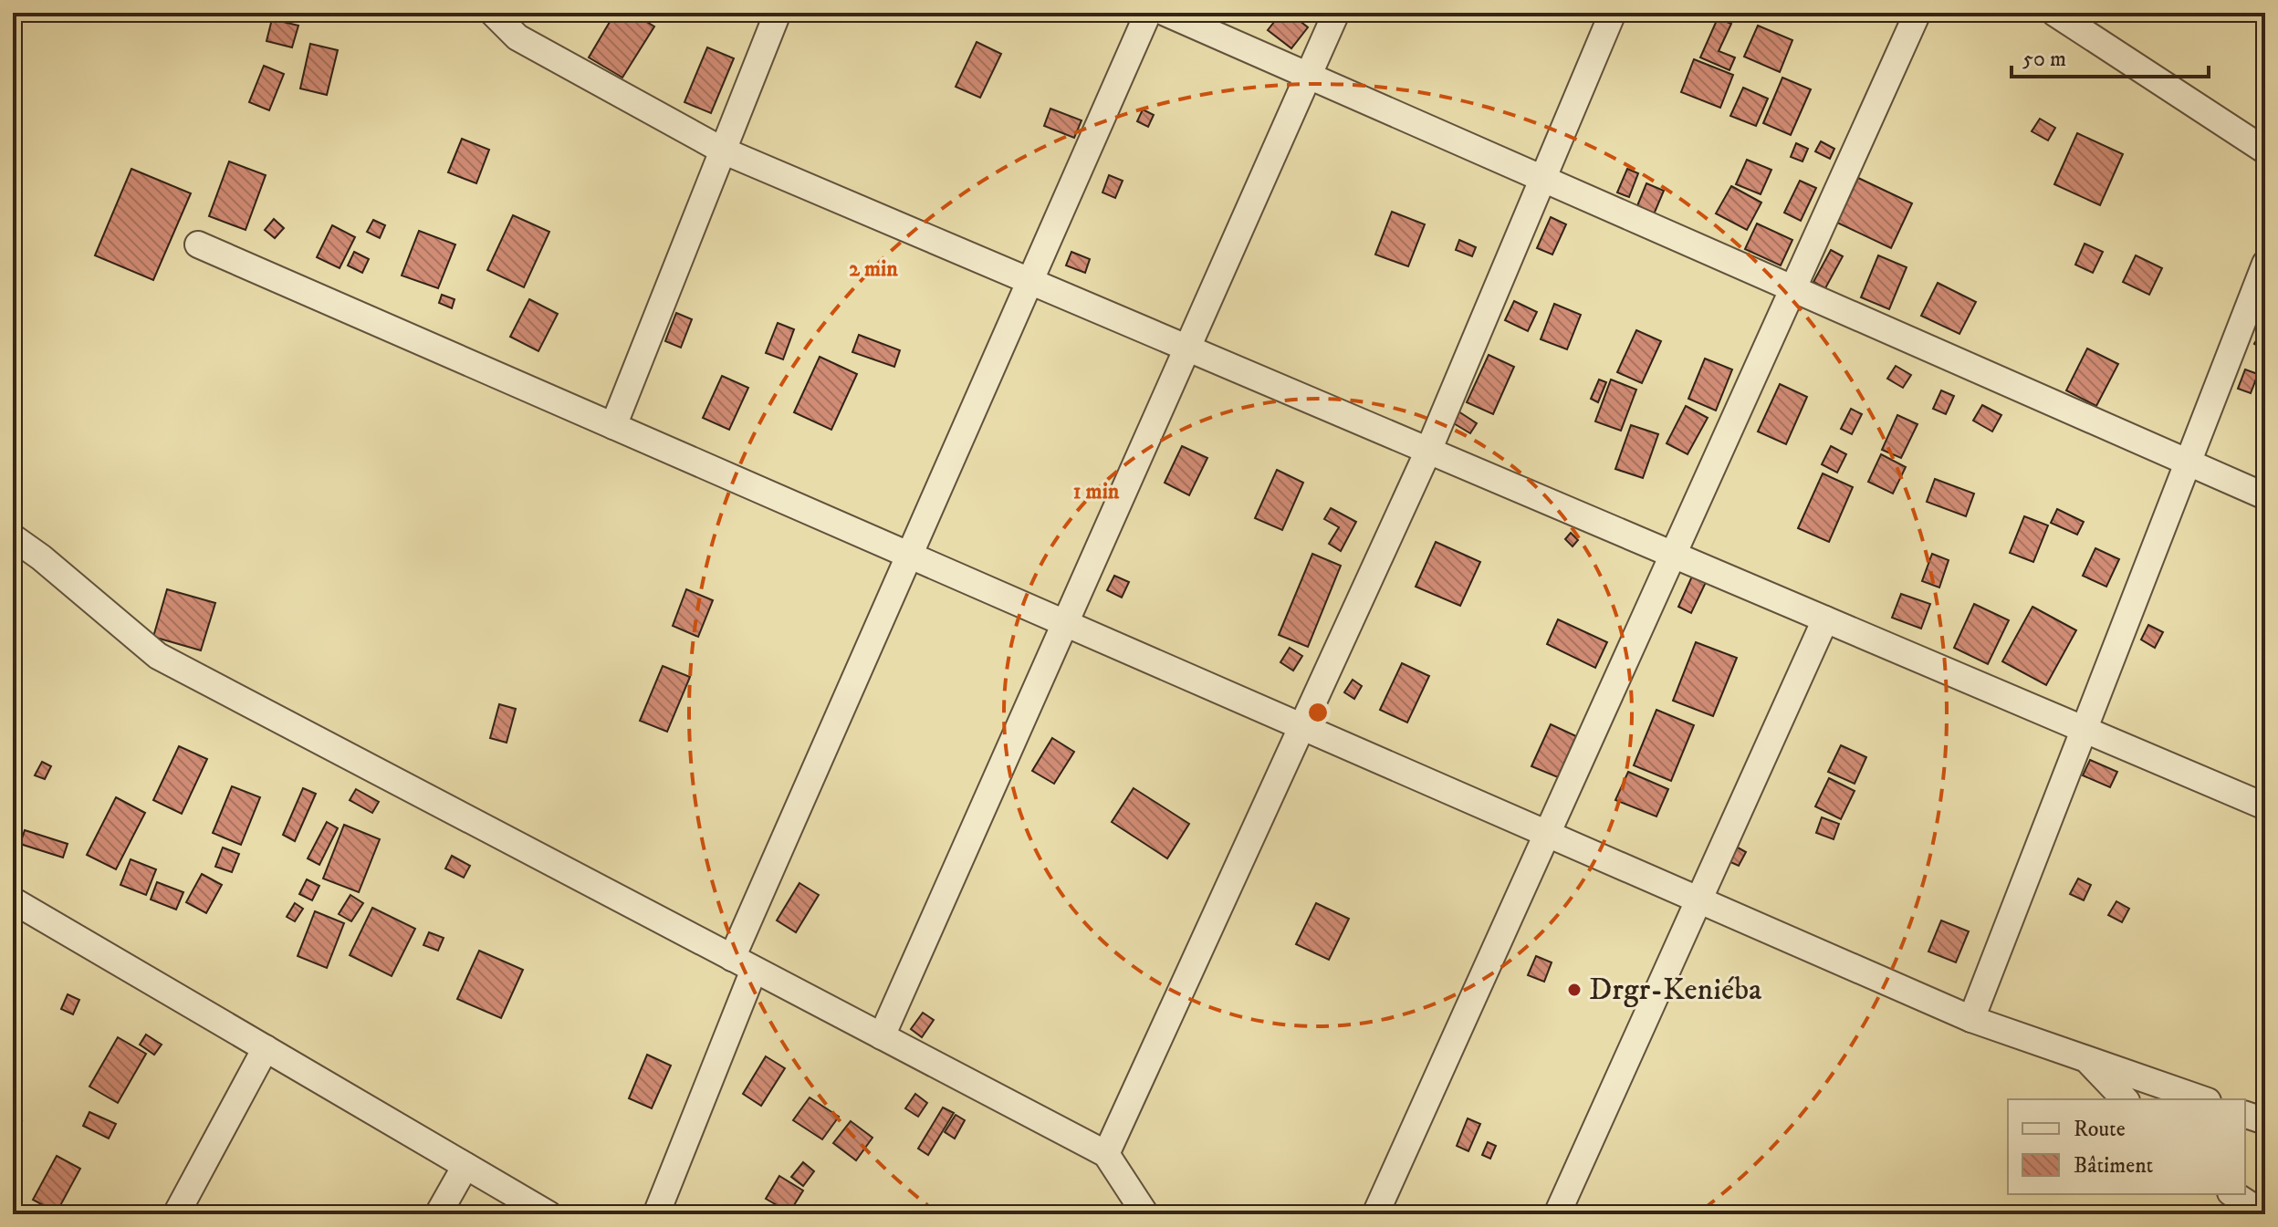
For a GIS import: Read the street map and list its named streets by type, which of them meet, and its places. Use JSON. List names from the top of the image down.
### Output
{
  "places": ["Drgr-Keniéba"],
  "legend": ["Route", "Bâtiment"],
  "scale_bar": "50 m",
  "rings": ["2 min", "1 min"]
}
